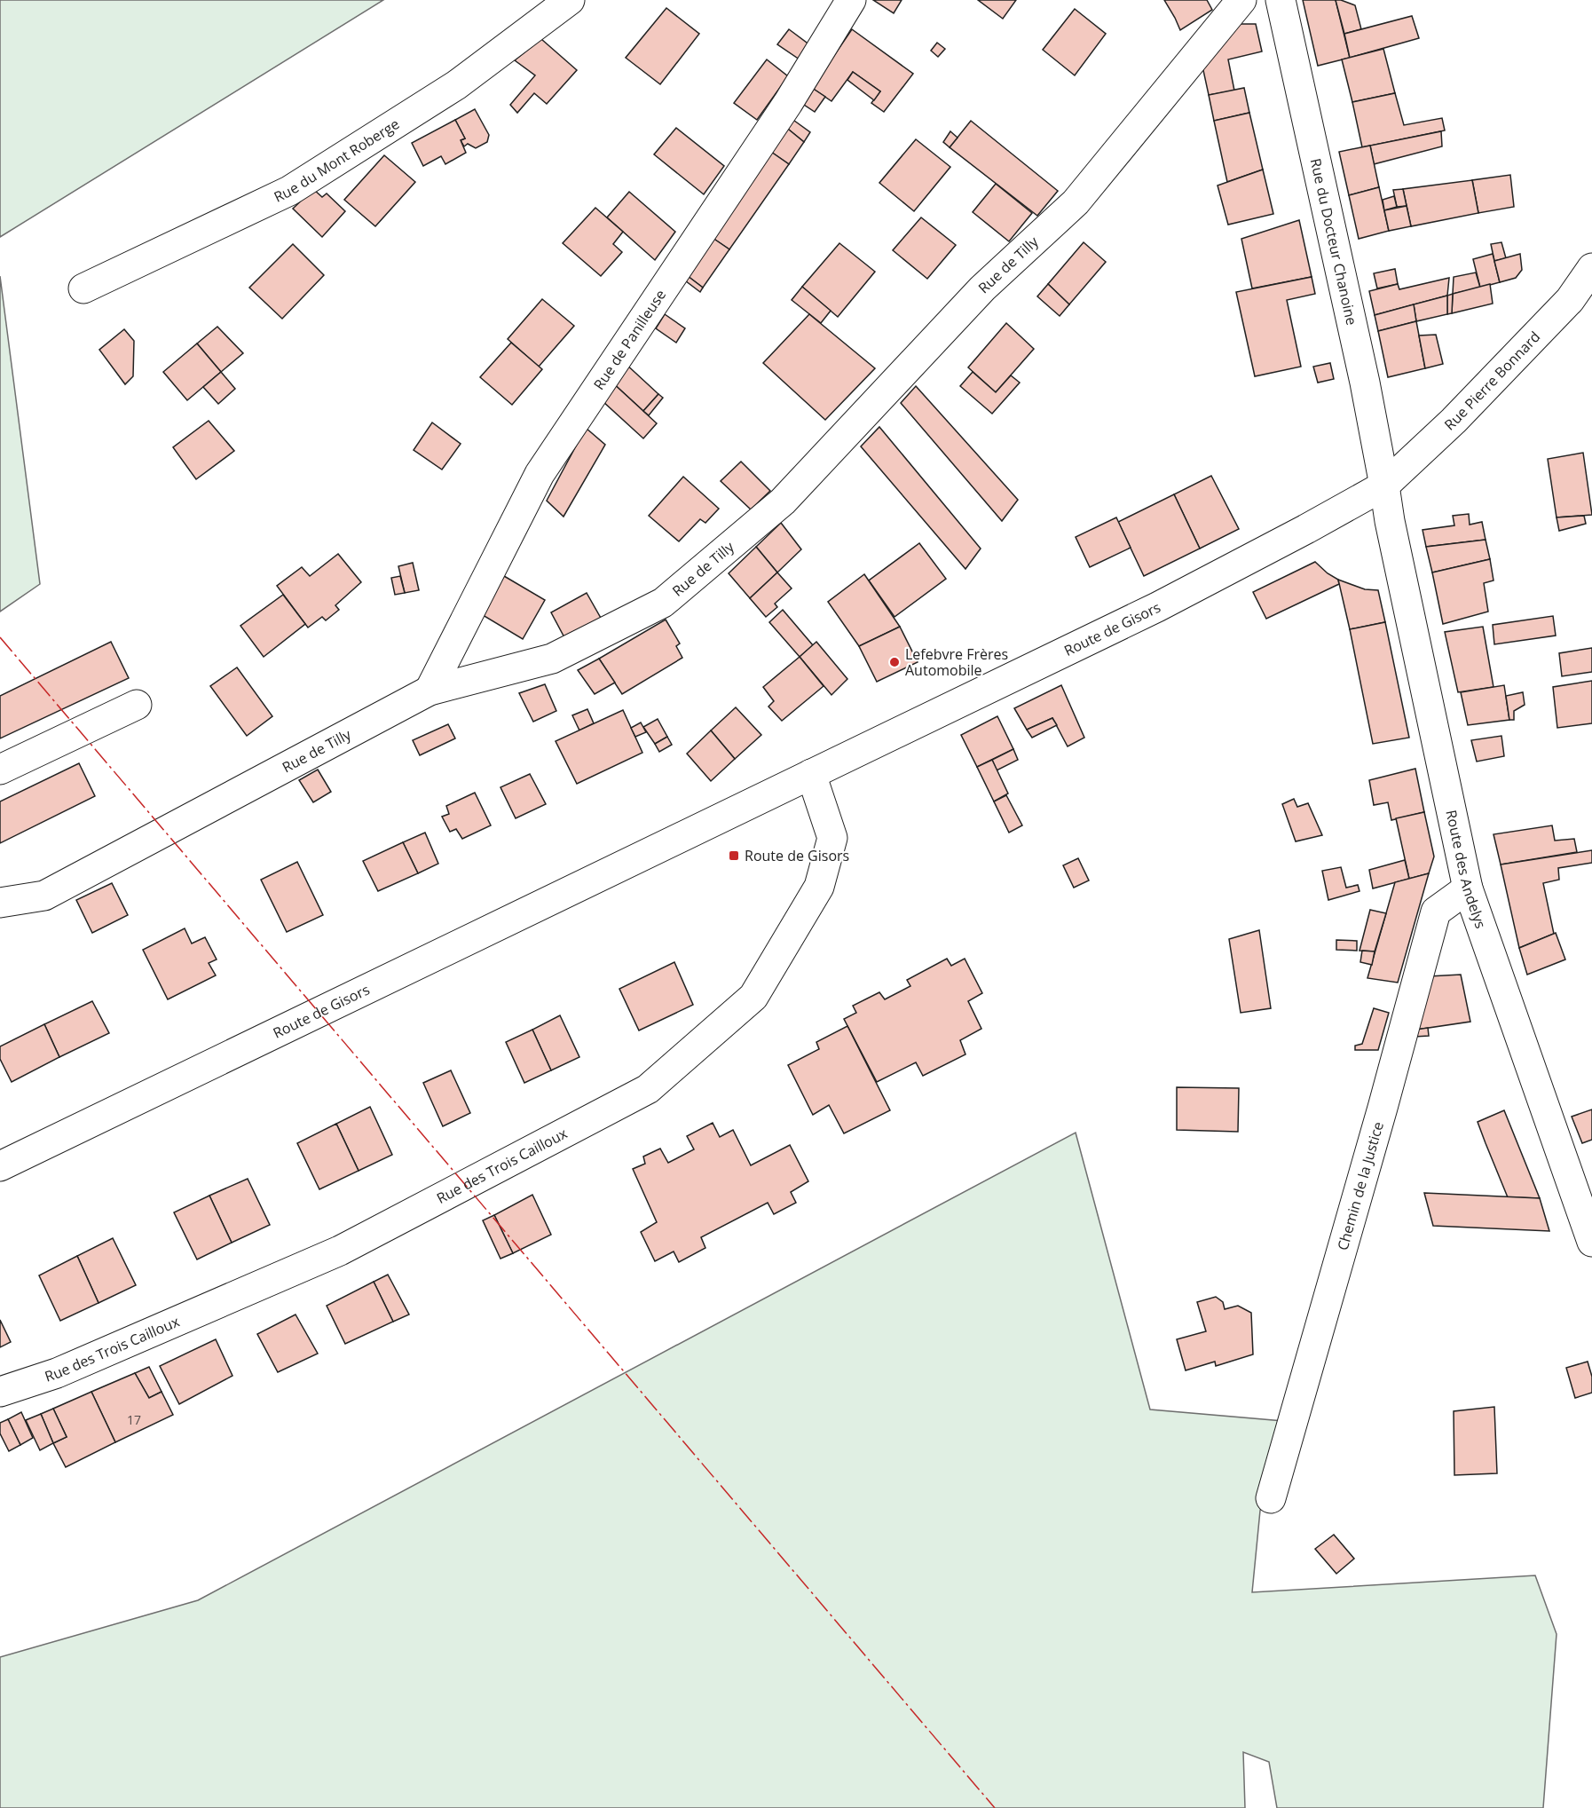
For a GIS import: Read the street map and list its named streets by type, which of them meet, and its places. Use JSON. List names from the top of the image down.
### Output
{
  "streets": {
    "street": [
      "Rue du Mont Roberge",
      "Rue du Docteur Chanoine",
      "Rue de Tilly",
      "Rue de Panilleuse",
      "Rue Pierre Bonnard",
      "Route de Gisors",
      "Route des Andelys",
      "Rue des Trois Cailloux",
      "Chemin de la Justice"
    ]
  },
  "crossings": [
    ["Rue du Docteur Chanoine", "Rue Pierre Bonnard"],
    ["Rue du Docteur Chanoine", "Route de Gisors"],
    ["Rue du Docteur Chanoine", "Route des Andelys"],
    ["Rue de Tilly", "Rue de Panilleuse"],
    ["Rue Pierre Bonnard", "Route de Gisors"],
    ["Rue Pierre Bonnard", "Route des Andelys"],
    ["Route de Gisors", "Route des Andelys"],
    ["Route de Gisors", "Rue des Trois Cailloux"],
    ["Route des Andelys", "Chemin de la Justice"]
  ],
  "places": {
    "other": ["Lefebvre Frères Automobile"],
    "transit": ["Route de Gisors"]
  },
  "house_numbers": ["17"]
}
